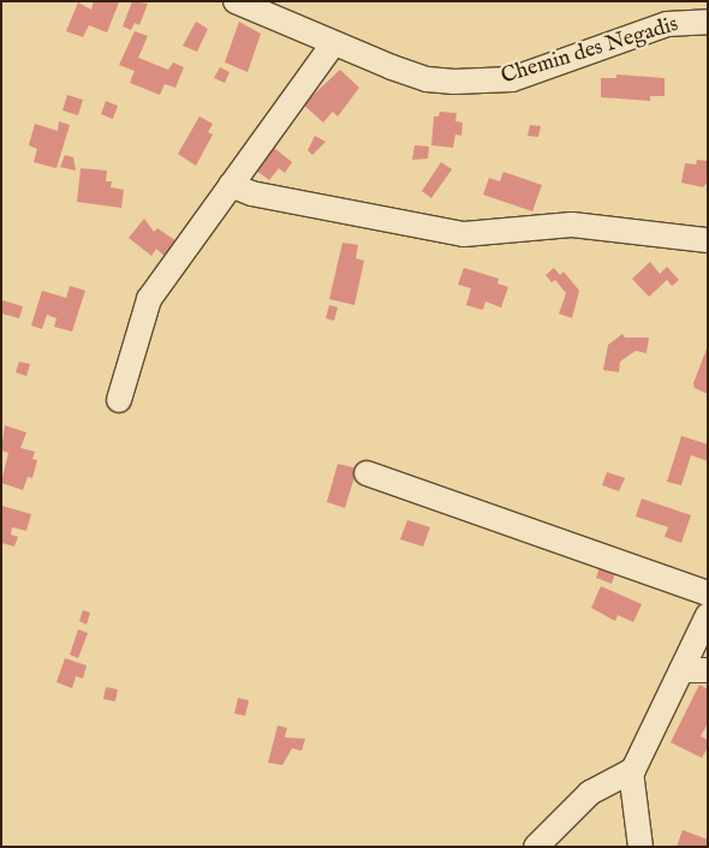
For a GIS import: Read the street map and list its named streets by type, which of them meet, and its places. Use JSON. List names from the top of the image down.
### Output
{
  "streets": {
    "street": ["Chemin des Negadis"]
  }
}
